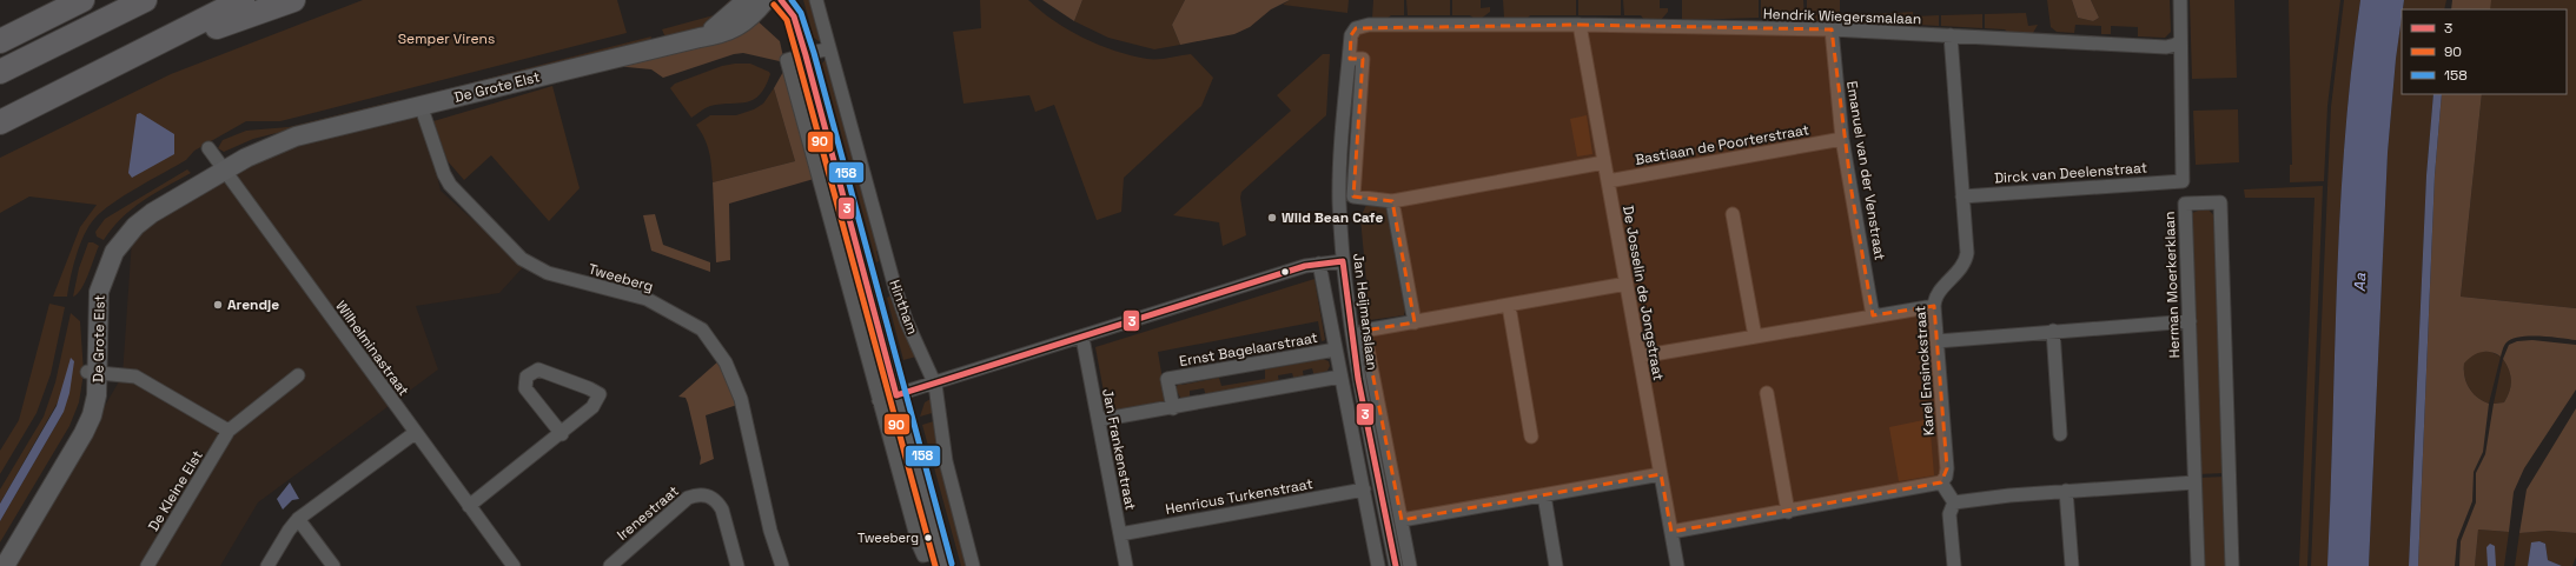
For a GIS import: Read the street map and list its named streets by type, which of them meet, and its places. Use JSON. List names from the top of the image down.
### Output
{
  "streets": {
    "main road": ["De Grote Elst", "Hintham"],
    "street": [
      "Hendrik Wiegersmalaan",
      "Bastiaan de Poorterstraat",
      "Emanuel van der Venstraat",
      "Dirck van Deelenstraat",
      "Tweeberg",
      "Herman Moerkerklaan",
      "De Josselin de Jongstraat",
      "Jan Heijmanslaan",
      "Wilhelminastraat",
      "Ernst Bagelaarstraat",
      "Karel Ensinckstraat",
      "Jan Frankenstraat",
      "De Kleine Elst",
      "Henricus Turkenstraat",
      "Irenestraat"
    ]
  },
  "crossings": [
    ["Hendrik Wiegersmalaan", "Emanuel van der Venstraat"],
    ["Hendrik Wiegersmalaan", "Dirck van Deelenstraat"],
    ["Hendrik Wiegersmalaan", "De Josselin de Jongstraat"],
    ["Hendrik Wiegersmalaan", "Jan Heijmanslaan"],
    ["Hendrik Wiegersmalaan", "Karel Ensinckstraat"],
    ["De Grote Elst", "Tweeberg"],
    ["De Grote Elst", "Wilhelminastraat"],
    ["Bastiaan de Poorterstraat", "Emanuel van der Venstraat"],
    ["Bastiaan de Poorterstraat", "De Josselin de Jongstraat"],
    ["Dirck van Deelenstraat", "Karel Ensinckstraat"],
    ["Jan Frankenstraat", "Henricus Turkenstraat"]
  ],
  "water": ["Aa"],
  "parks": ["Semper Virens"],
  "places": ["Wild Bean Cafe", "Arendje", "Tweeberg"],
  "lines": ["transit line 3", "transit line 158", "transit line 90"],
  "legend": ["3", "90", "158"]
}
